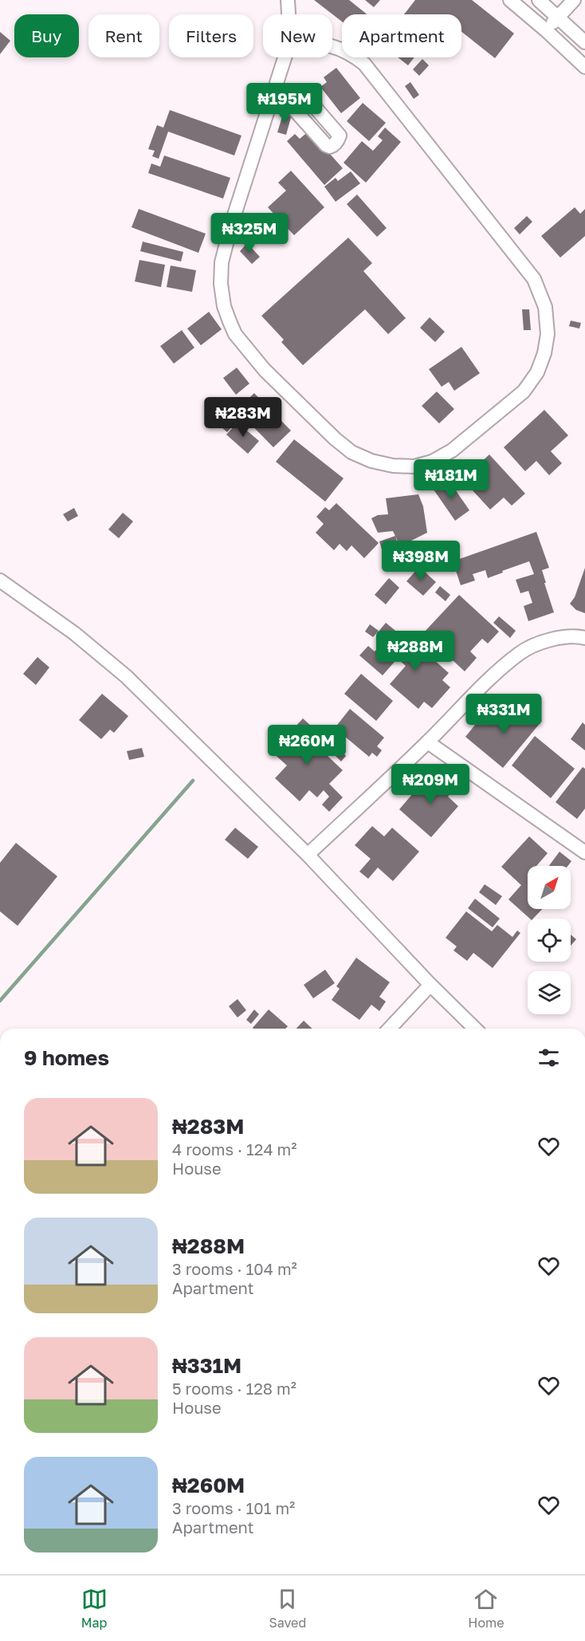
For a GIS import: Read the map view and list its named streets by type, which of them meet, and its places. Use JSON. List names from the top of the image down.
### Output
{
  "north": "top right",
  "page": {
    "chip": [
      "Buy",
      "Rent",
      "Filters",
      "New",
      "Apartment"
    ],
    "price": [
      "₦195M",
      "₦325M",
      "₦283M",
      "₦181M",
      "₦398M",
      "₦288M",
      "₦331M",
      "₦260M",
      "₦209M"
    ],
    "heading": "9 homes",
    "list": [
      {
        "name": "₦283M",
        "note": "4 rooms · 124 m² · House"
      },
      {
        "name": "₦288M",
        "note": "3 rooms · 104 m² · Apartment"
      },
      {
        "name": "₦331M",
        "note": "5 rooms · 128 m² · House"
      },
      {
        "name": "₦260M",
        "note": "3 rooms · 101 m² · Apartment"
      }
    ],
    "tabs": ["Map", "Saved", "Home"]
  }
}
